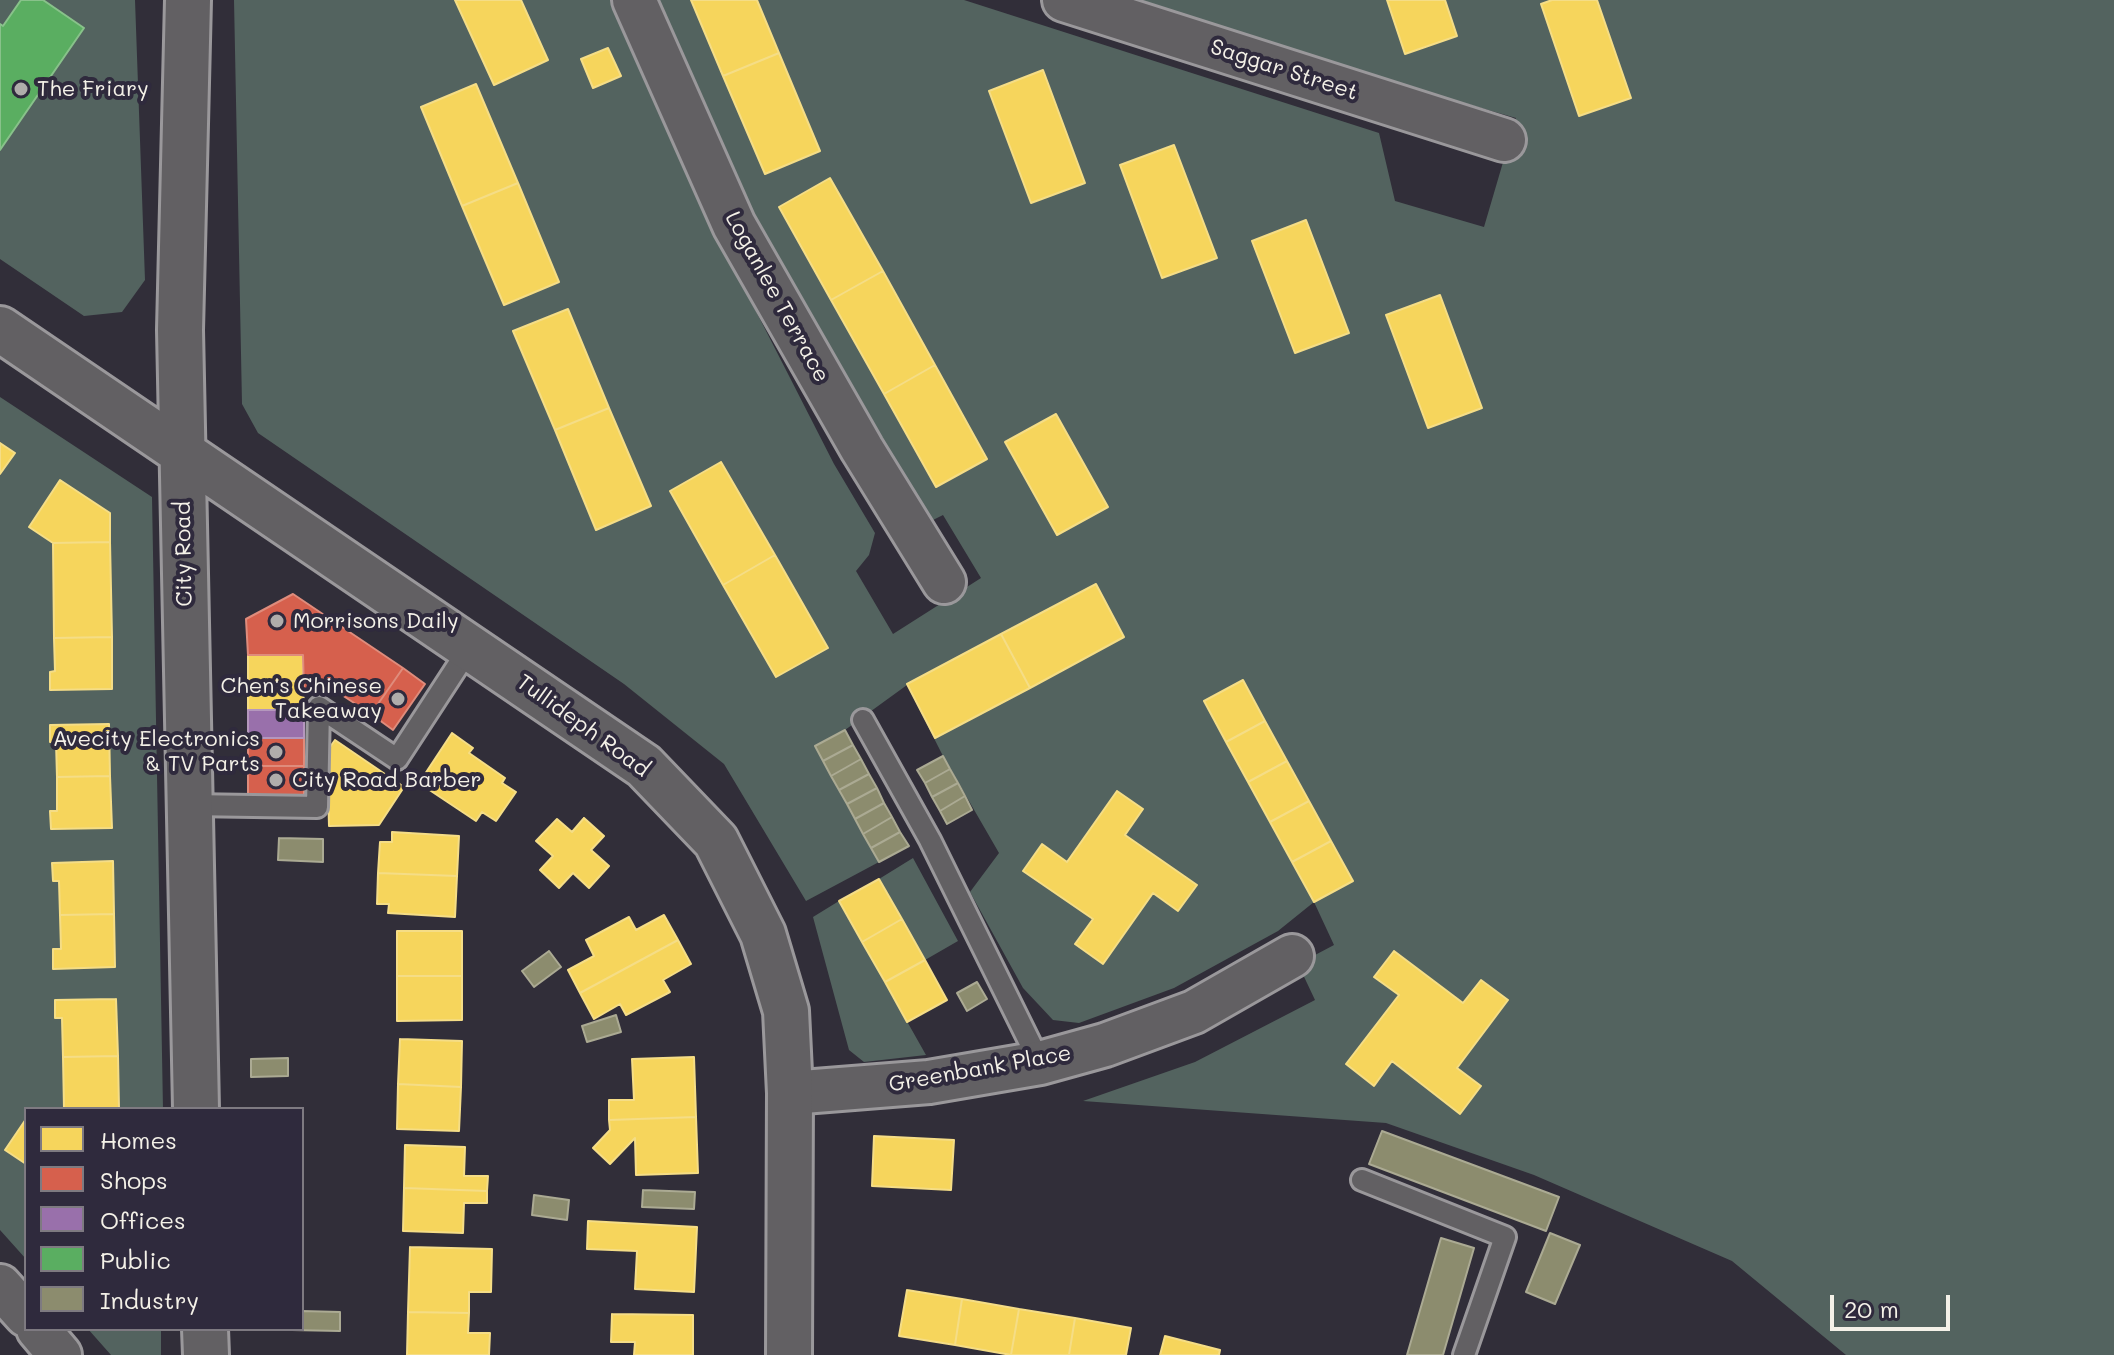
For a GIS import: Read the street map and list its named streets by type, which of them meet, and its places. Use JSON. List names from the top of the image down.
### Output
{
  "streets": {
    "street": [
      "Saggar Street",
      "Loganlee Terrace",
      "City Road",
      "Tullideph Road",
      "Greenbank Place"
    ]
  },
  "crossings": [
    ["City Road", "Tullideph Road"],
    ["Tullideph Road", "Greenbank Place"]
  ],
  "places": [
    "The Friary",
    "Morrisons Daily",
    "Chen's Chinese Takeaway",
    "Avecity Electronics & TV Parts",
    "City Road Barber"
  ],
  "legend": [
    "Homes",
    "Shops",
    "Offices",
    "Public",
    "Industry"
  ],
  "scale_bar": "20 m"
}
